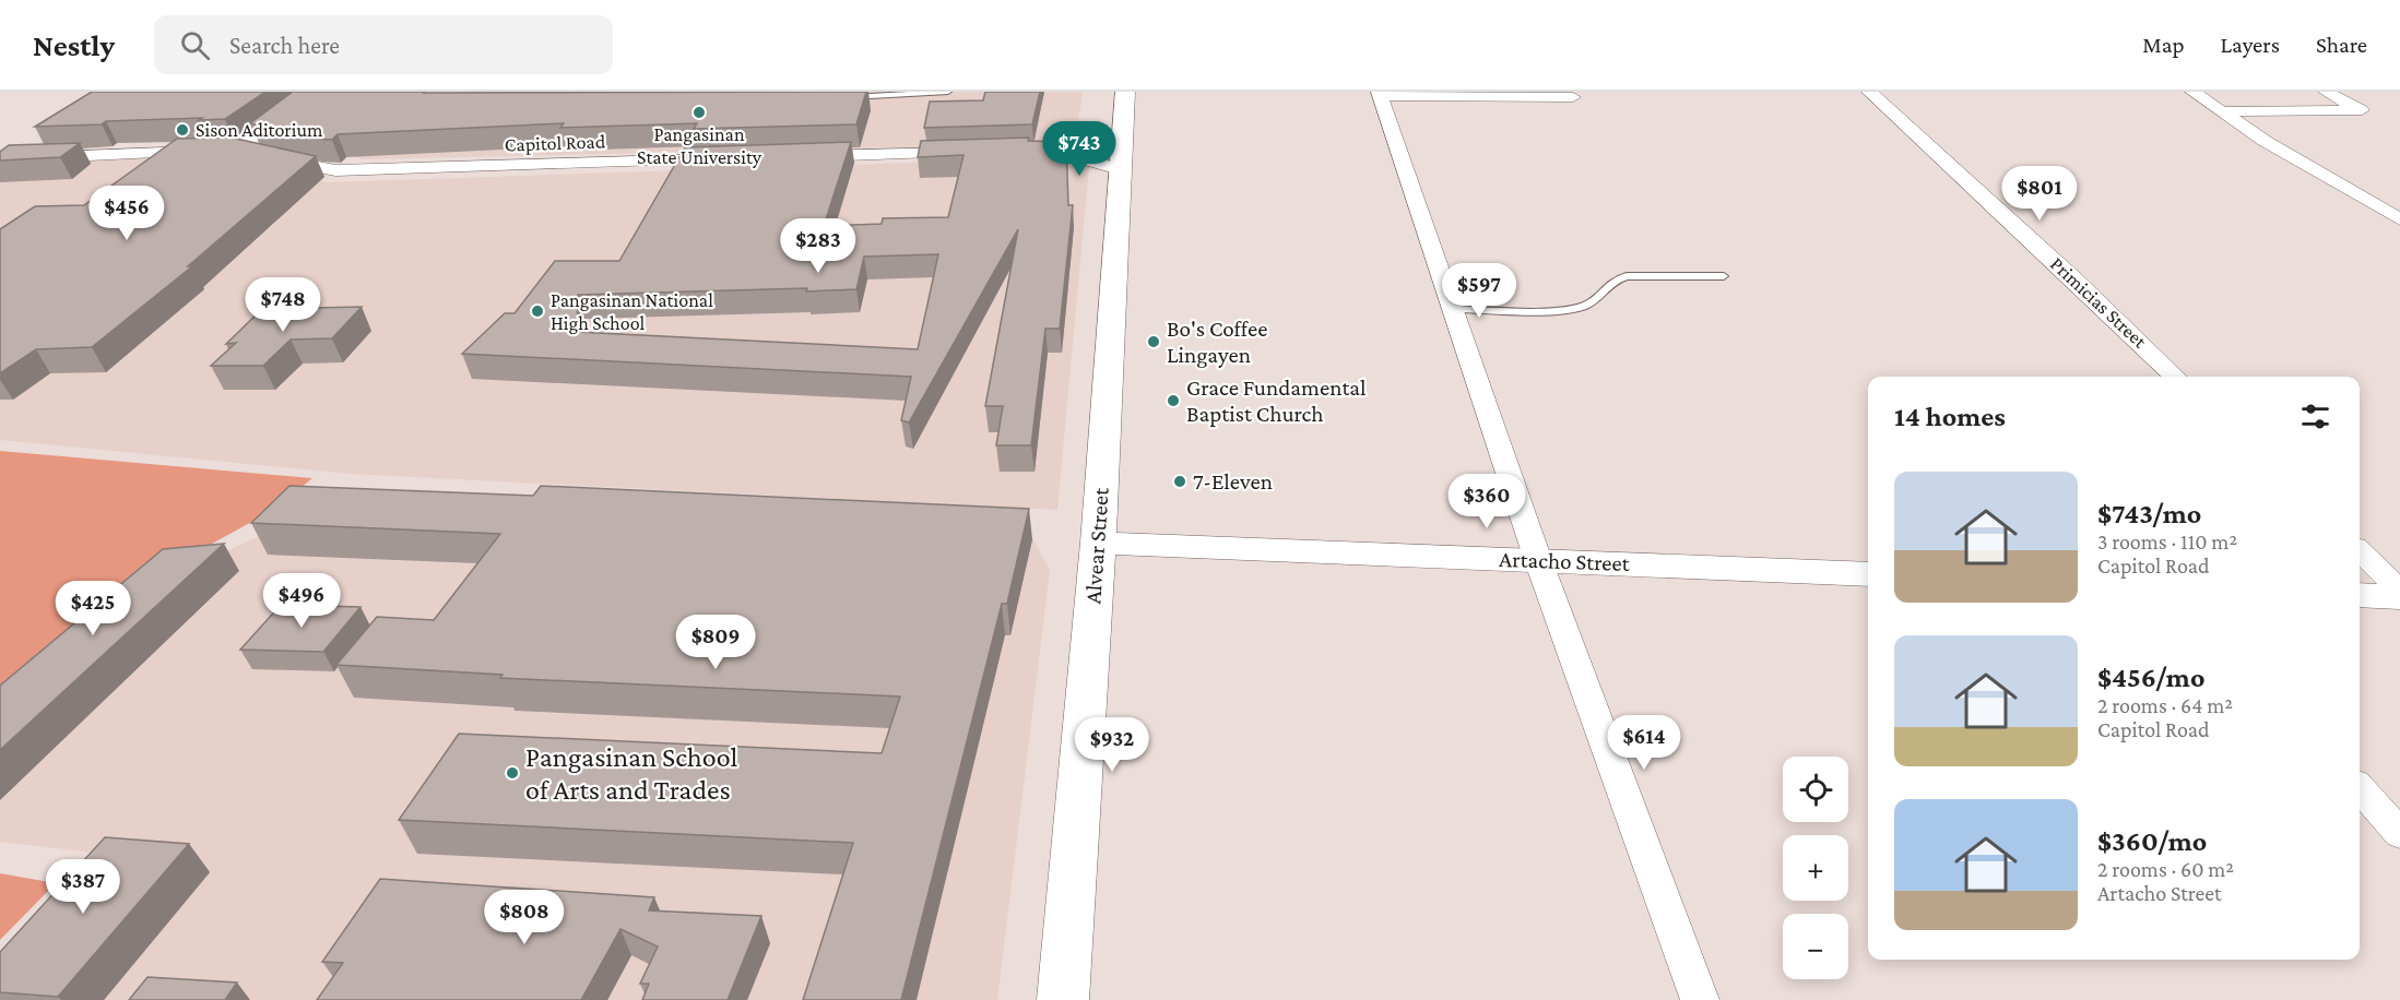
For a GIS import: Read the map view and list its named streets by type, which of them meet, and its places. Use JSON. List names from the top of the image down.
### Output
{
  "streets": {
    "street": [
      "Capitol Road",
      "Primicias Street",
      "Alvear Street",
      "Artacho Street"
    ]
  },
  "crossings": [
    ["Alvear Street", "Artacho Street"]
  ],
  "places": [
    "Pangasinan State University",
    "Sison Aditorium",
    "Pangasinan National High School",
    "Bo's Coffee Lingayen",
    "Grace Fundamental Baptist Church",
    "7-Eleven",
    "Pangasinan School of Arts and Trades"
  ],
  "page": {
    "header": "Nestly",
    "search": "Search here",
    "nav": ["Map", "Layers", "Share"],
    "price": [
      "$743",
      "$801",
      "$456",
      "$283",
      "$597",
      "$748",
      "$360",
      "$496",
      "$425",
      "$809",
      "$614",
      "$932",
      "$387",
      "$808"
    ],
    "heading": "14 homes",
    "list": [
      {
        "name": "$743/mo",
        "note": "3 rooms · 110 m² · Capitol Road"
      },
      {
        "name": "$456/mo",
        "note": "2 rooms · 64 m² · Capitol Road"
      },
      {
        "name": "$360/mo",
        "note": "2 rooms · 60 m² · Artacho Street"
      }
    ],
    "map_buttons": ["+", "−"]
  }
}
